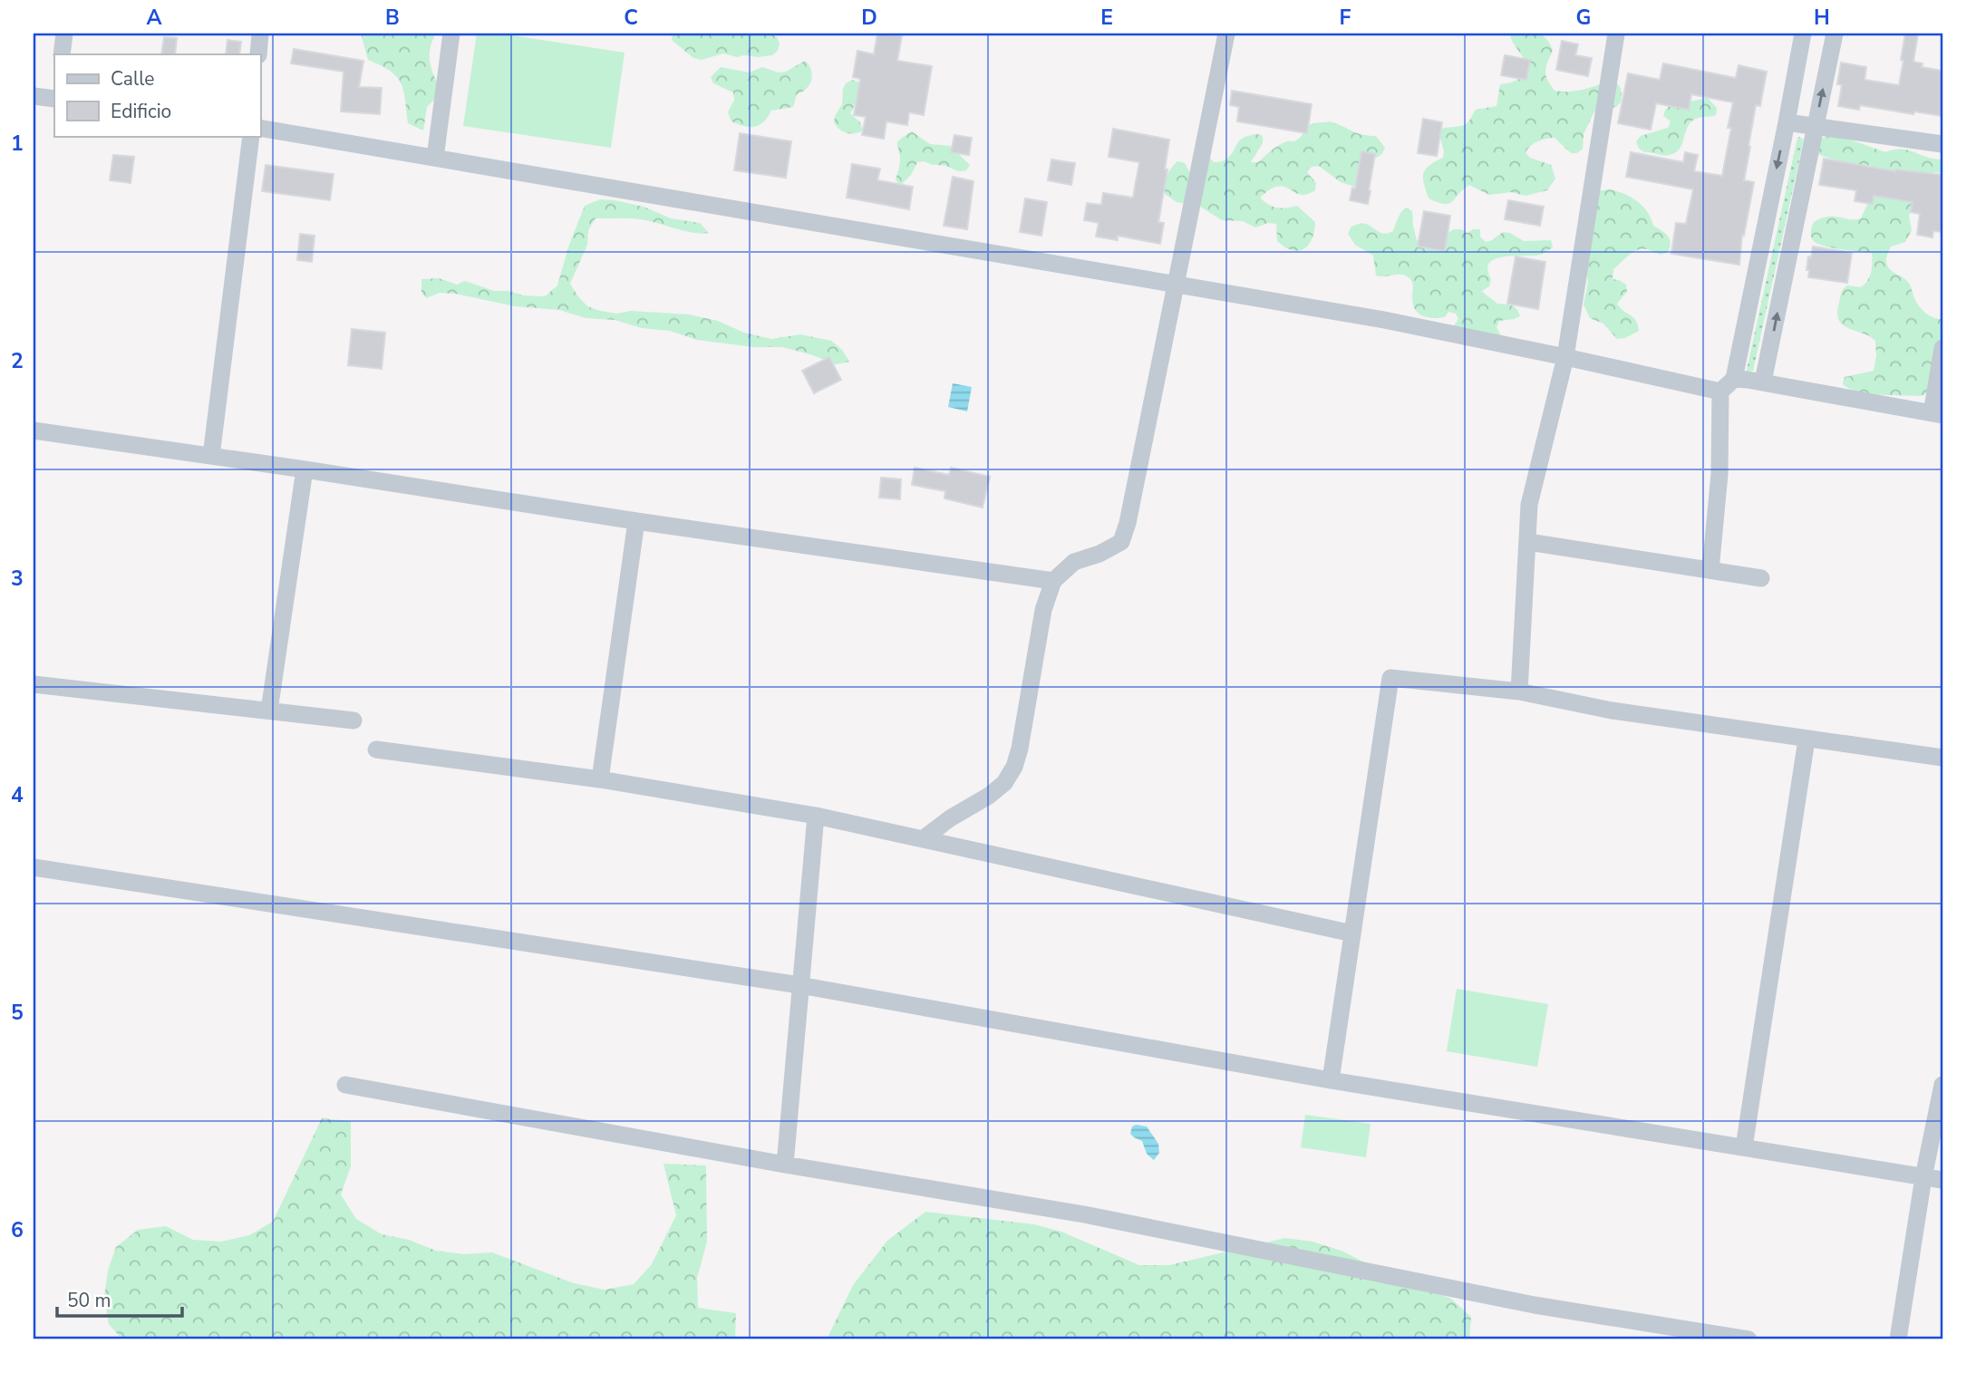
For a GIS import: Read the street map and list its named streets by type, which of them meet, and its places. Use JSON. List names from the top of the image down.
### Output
{
  "legend": ["Calle", "Edificio"],
  "scale_bar": "50 m",
  "grid": {
    "columns": [
      "A",
      "B",
      "C",
      "D",
      "E",
      "F",
      "G",
      "H"
    ],
    "rows": [
      "1",
      "2",
      "3",
      "4",
      "5",
      "6"
    ]
  }
}
